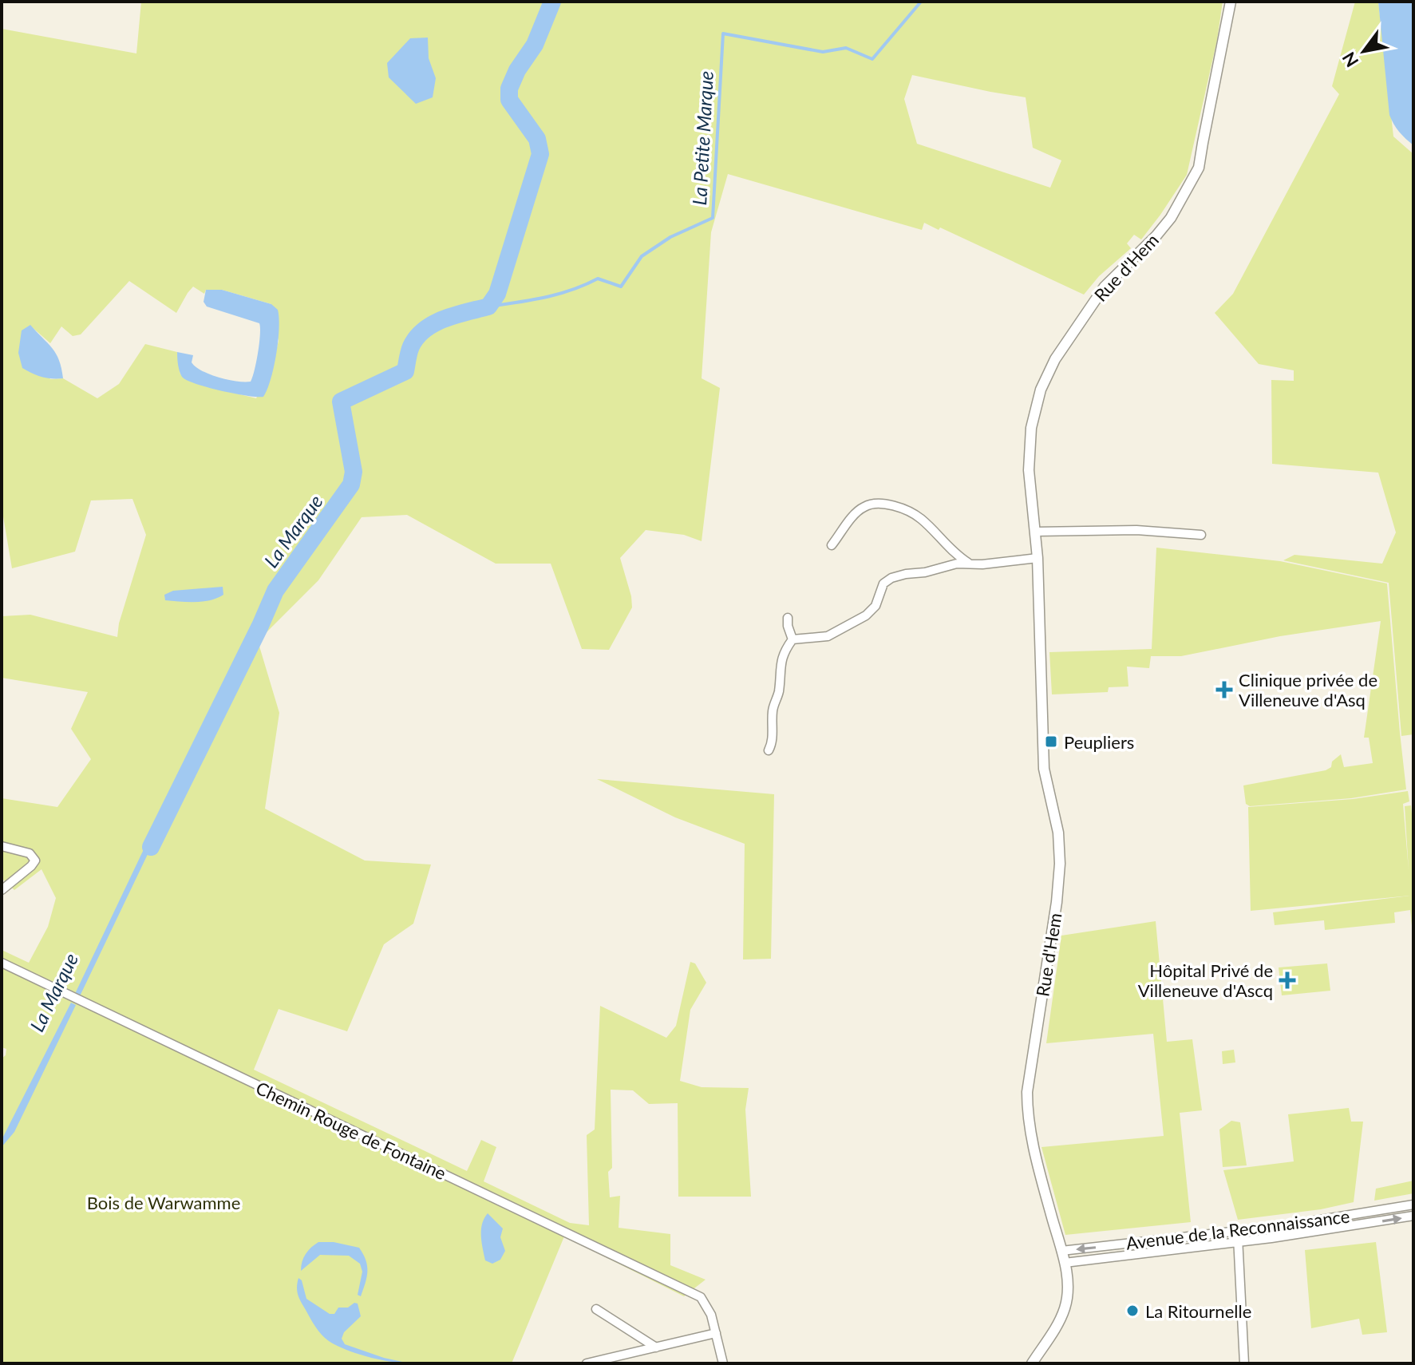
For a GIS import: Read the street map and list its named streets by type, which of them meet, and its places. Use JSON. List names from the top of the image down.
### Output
{
  "streets": {
    "street": ["Rue d'Hem", "Chemin Rouge de Fontaine", "Avenue de la Reconnaissance"]
  },
  "crossings": [
    ["Rue d'Hem", "Avenue de la Reconnaissance"]
  ],
  "water": ["La Petite Marque", "La Marque"],
  "parks": ["Bois de Warwamme"],
  "places": {
    "health": ["Clinique privée de Villeneuve d'Asq", "Hôpital Privé de Villeneuve d'Ascq"],
    "transit": ["Peupliers"],
    "other": ["La Ritournelle"]
  },
  "north": "bottom left"
}
